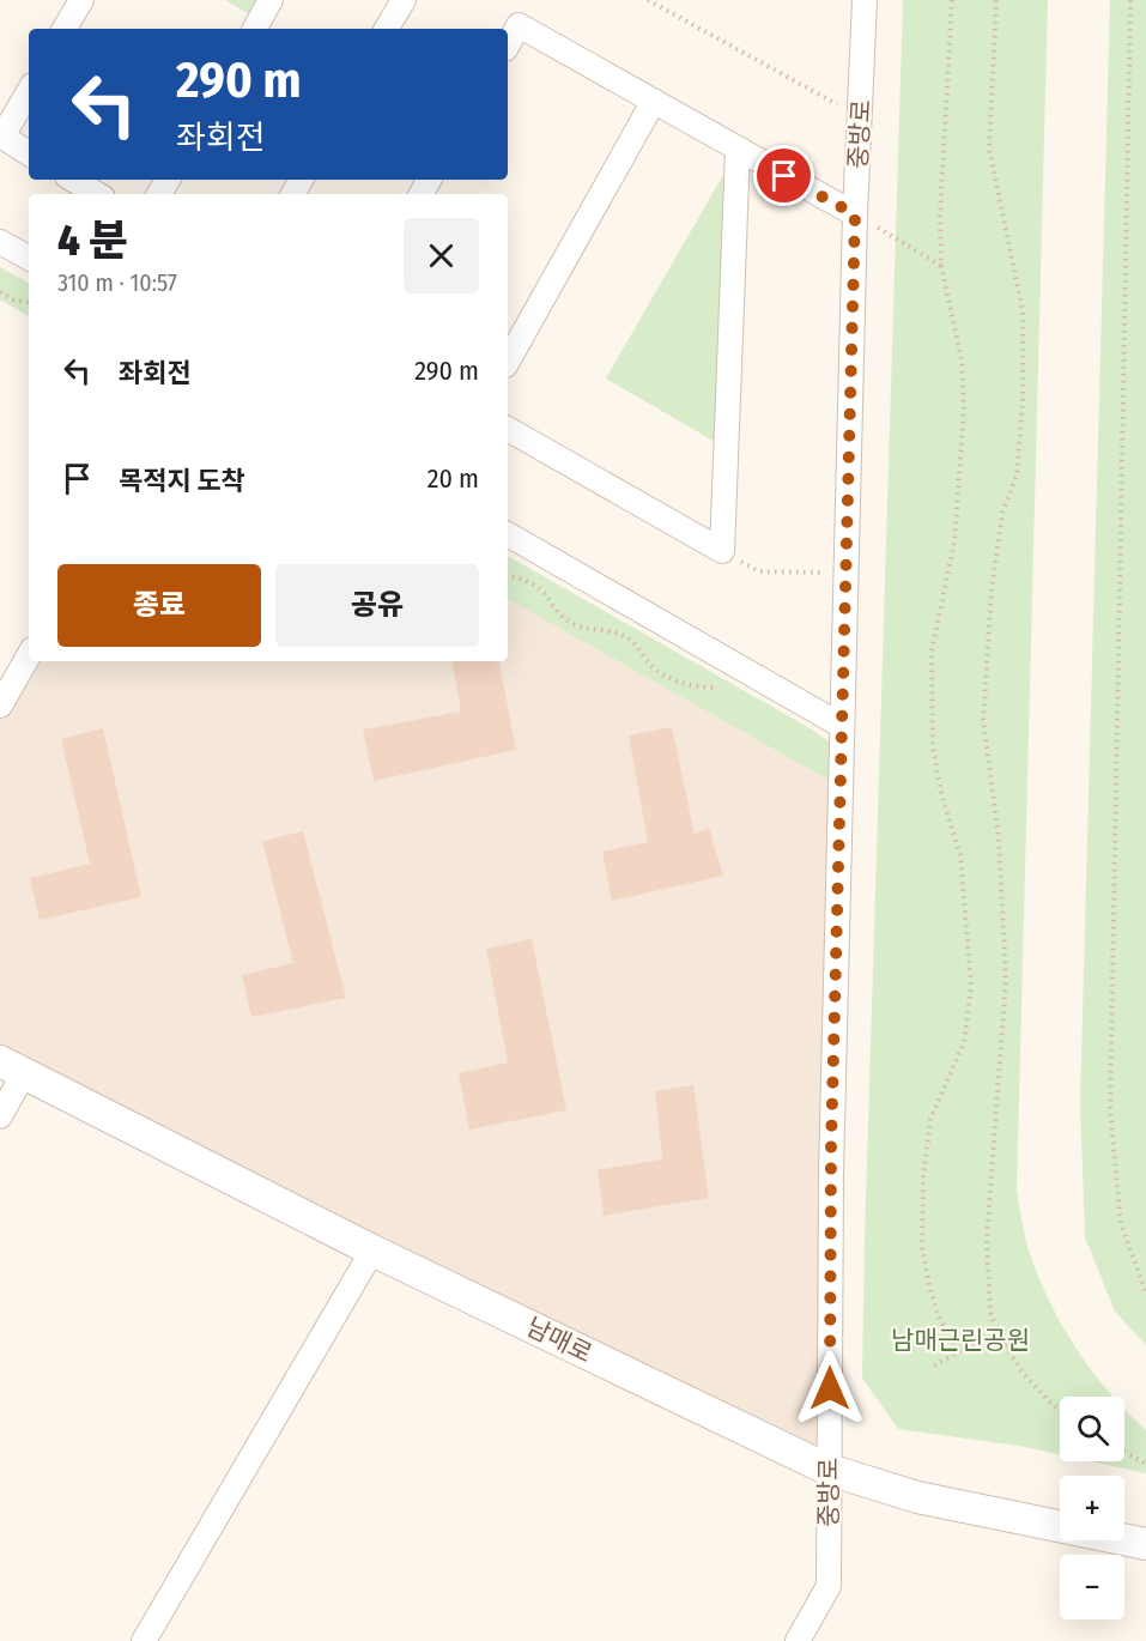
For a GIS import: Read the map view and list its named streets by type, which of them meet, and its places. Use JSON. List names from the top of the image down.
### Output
{
  "streets": {
    "street": ["중방로", "남매로"]
  },
  "crossings": [
    ["중방로", "남매로"]
  ],
  "parks": ["남매근린공원"],
  "page": {
    "turn": ["290 m", "좌회전"],
    "heading": ["4 분", "310 m · 10:57"],
    "list": [
      {
        "name": "좌회전",
        "value": "290 m"
      },
      {
        "name": "목적지 도착",
        "value": "20 m"
      }
    ],
    "buttons": ["종료", "공유"],
    "map_buttons": ["+", "−"]
  }
}
